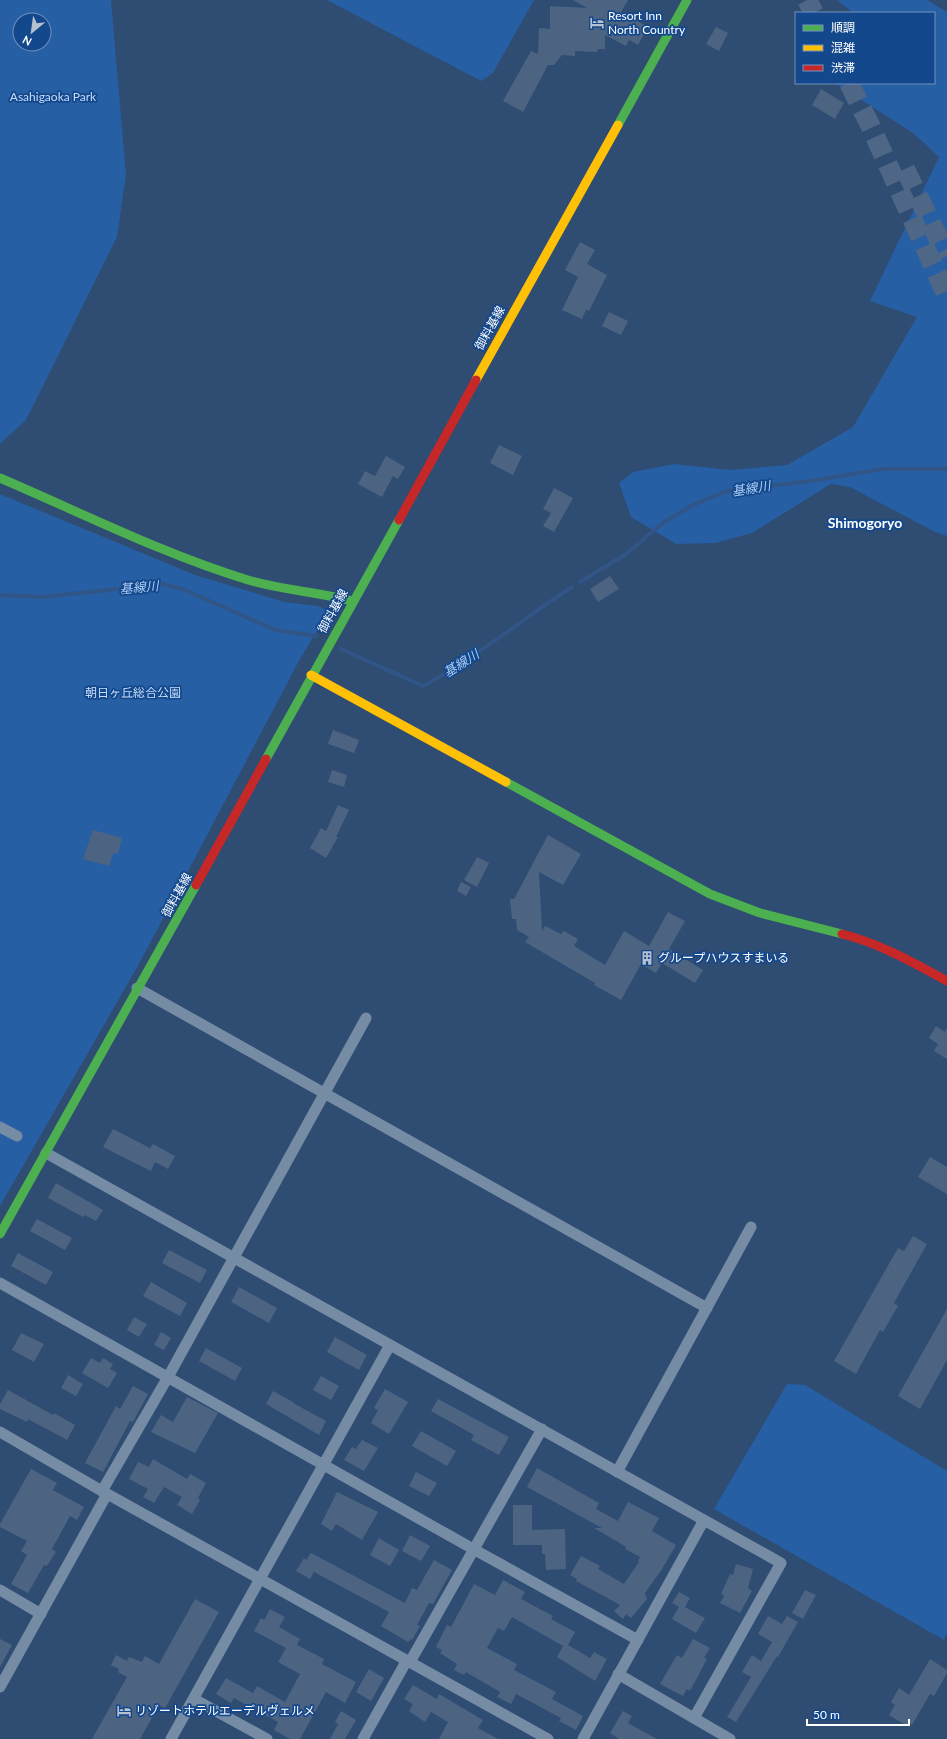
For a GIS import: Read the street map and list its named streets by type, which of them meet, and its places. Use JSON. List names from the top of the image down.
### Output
{
  "streets": {
    "street": ["御料基線"]
  },
  "districts": ["Shimogoryo"],
  "water": ["基線川"],
  "parks": ["Asahigaoka Park", "朝日ヶ丘総合公園"],
  "places": {
    "hotel": ["Resort Inn North Country", "リゾートホテルエーデルヴェルメ"],
    "building": ["グループハウスすまいる"]
  },
  "legend": ["順調", "混雑", "渋滞"],
  "scale_bar": "50 m",
  "north": "bottom left"
}
